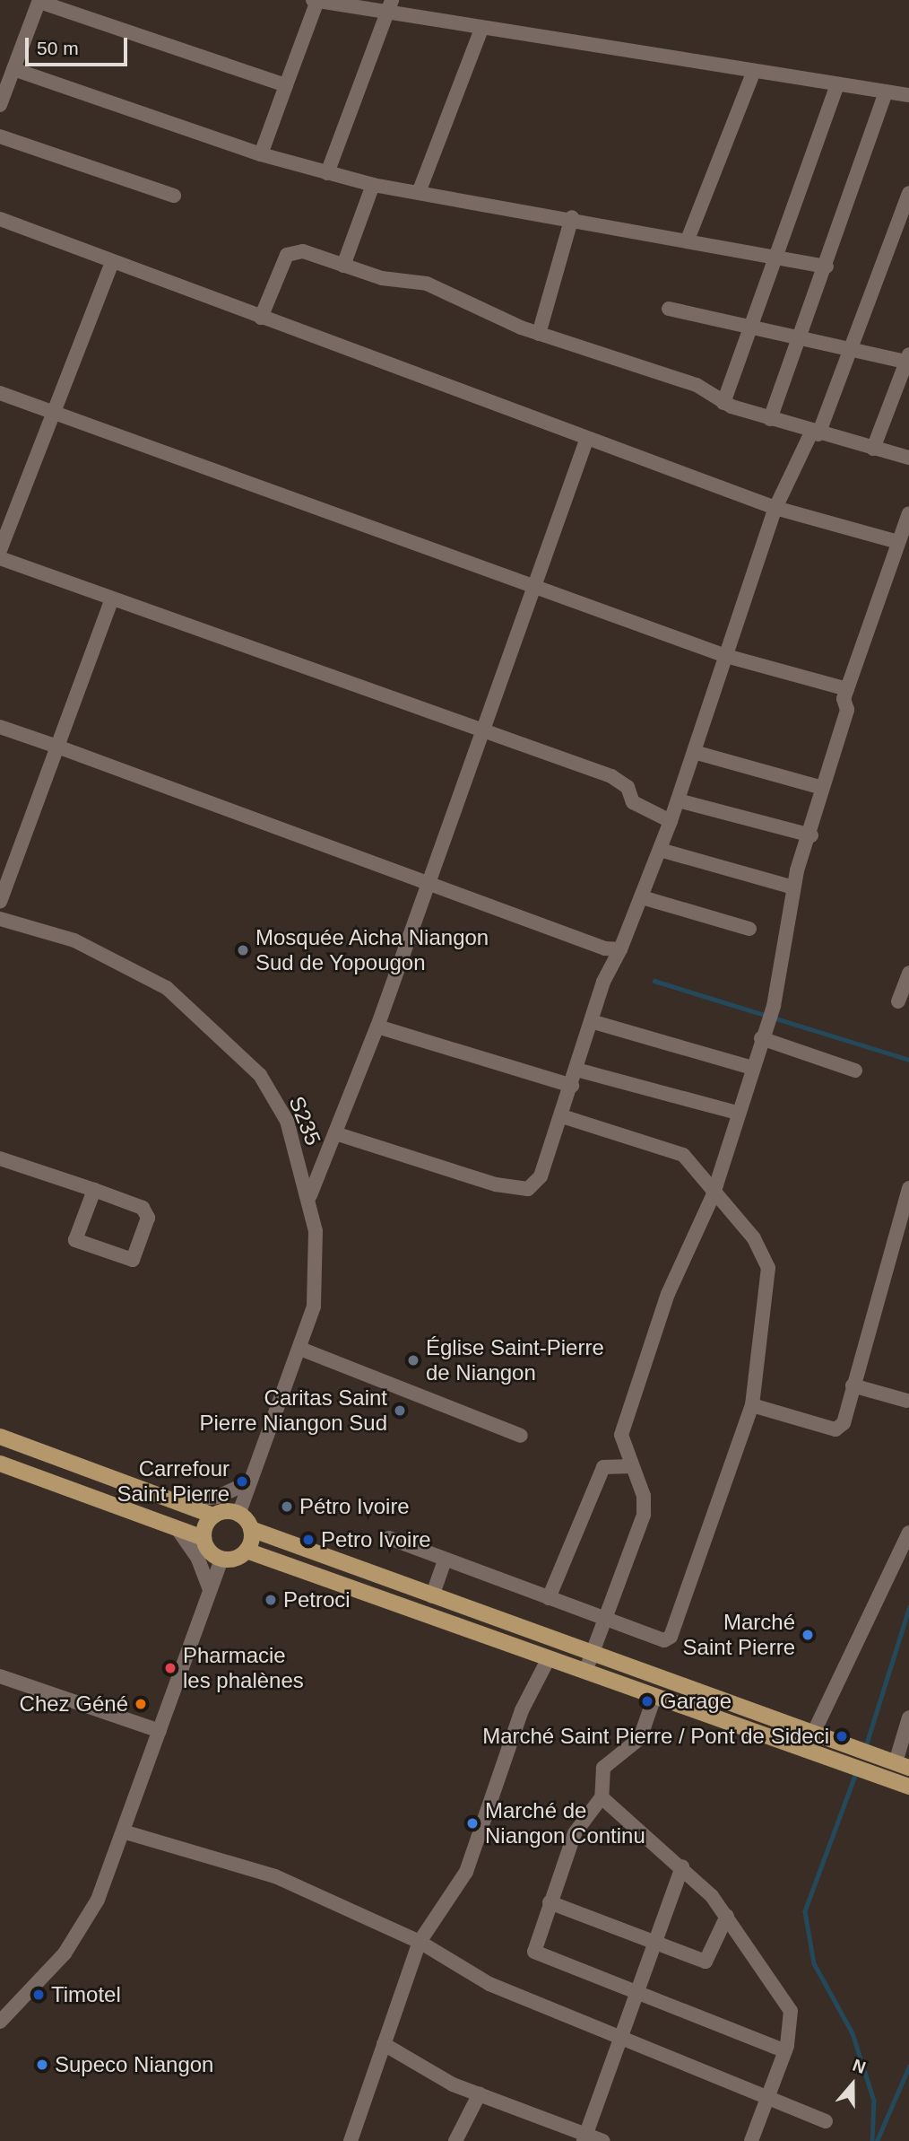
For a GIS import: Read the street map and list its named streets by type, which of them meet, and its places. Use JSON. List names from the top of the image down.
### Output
{
  "streets": {
    "street": ["S235"]
  },
  "places": [
    "Mosquée Aicha Niangon Sud de Yopougon",
    "Église Saint-Pierre de Niangon",
    "Caritas Saint Pierre Niangon Sud",
    "Carrefour Saint Pierre",
    "Pétro Ivoire",
    "Petro Ivoire",
    "Petroci",
    "Marché Saint Pierre",
    "Pharmacie les phalènes",
    "Garage",
    "Chez Géné",
    "Marché Saint Pierre / Pont de Sideci",
    "Marché de Niangon Continu",
    "Timotel",
    "Supeco Niangon"
  ],
  "scale_bar": "50 m",
  "north": "top"
}
